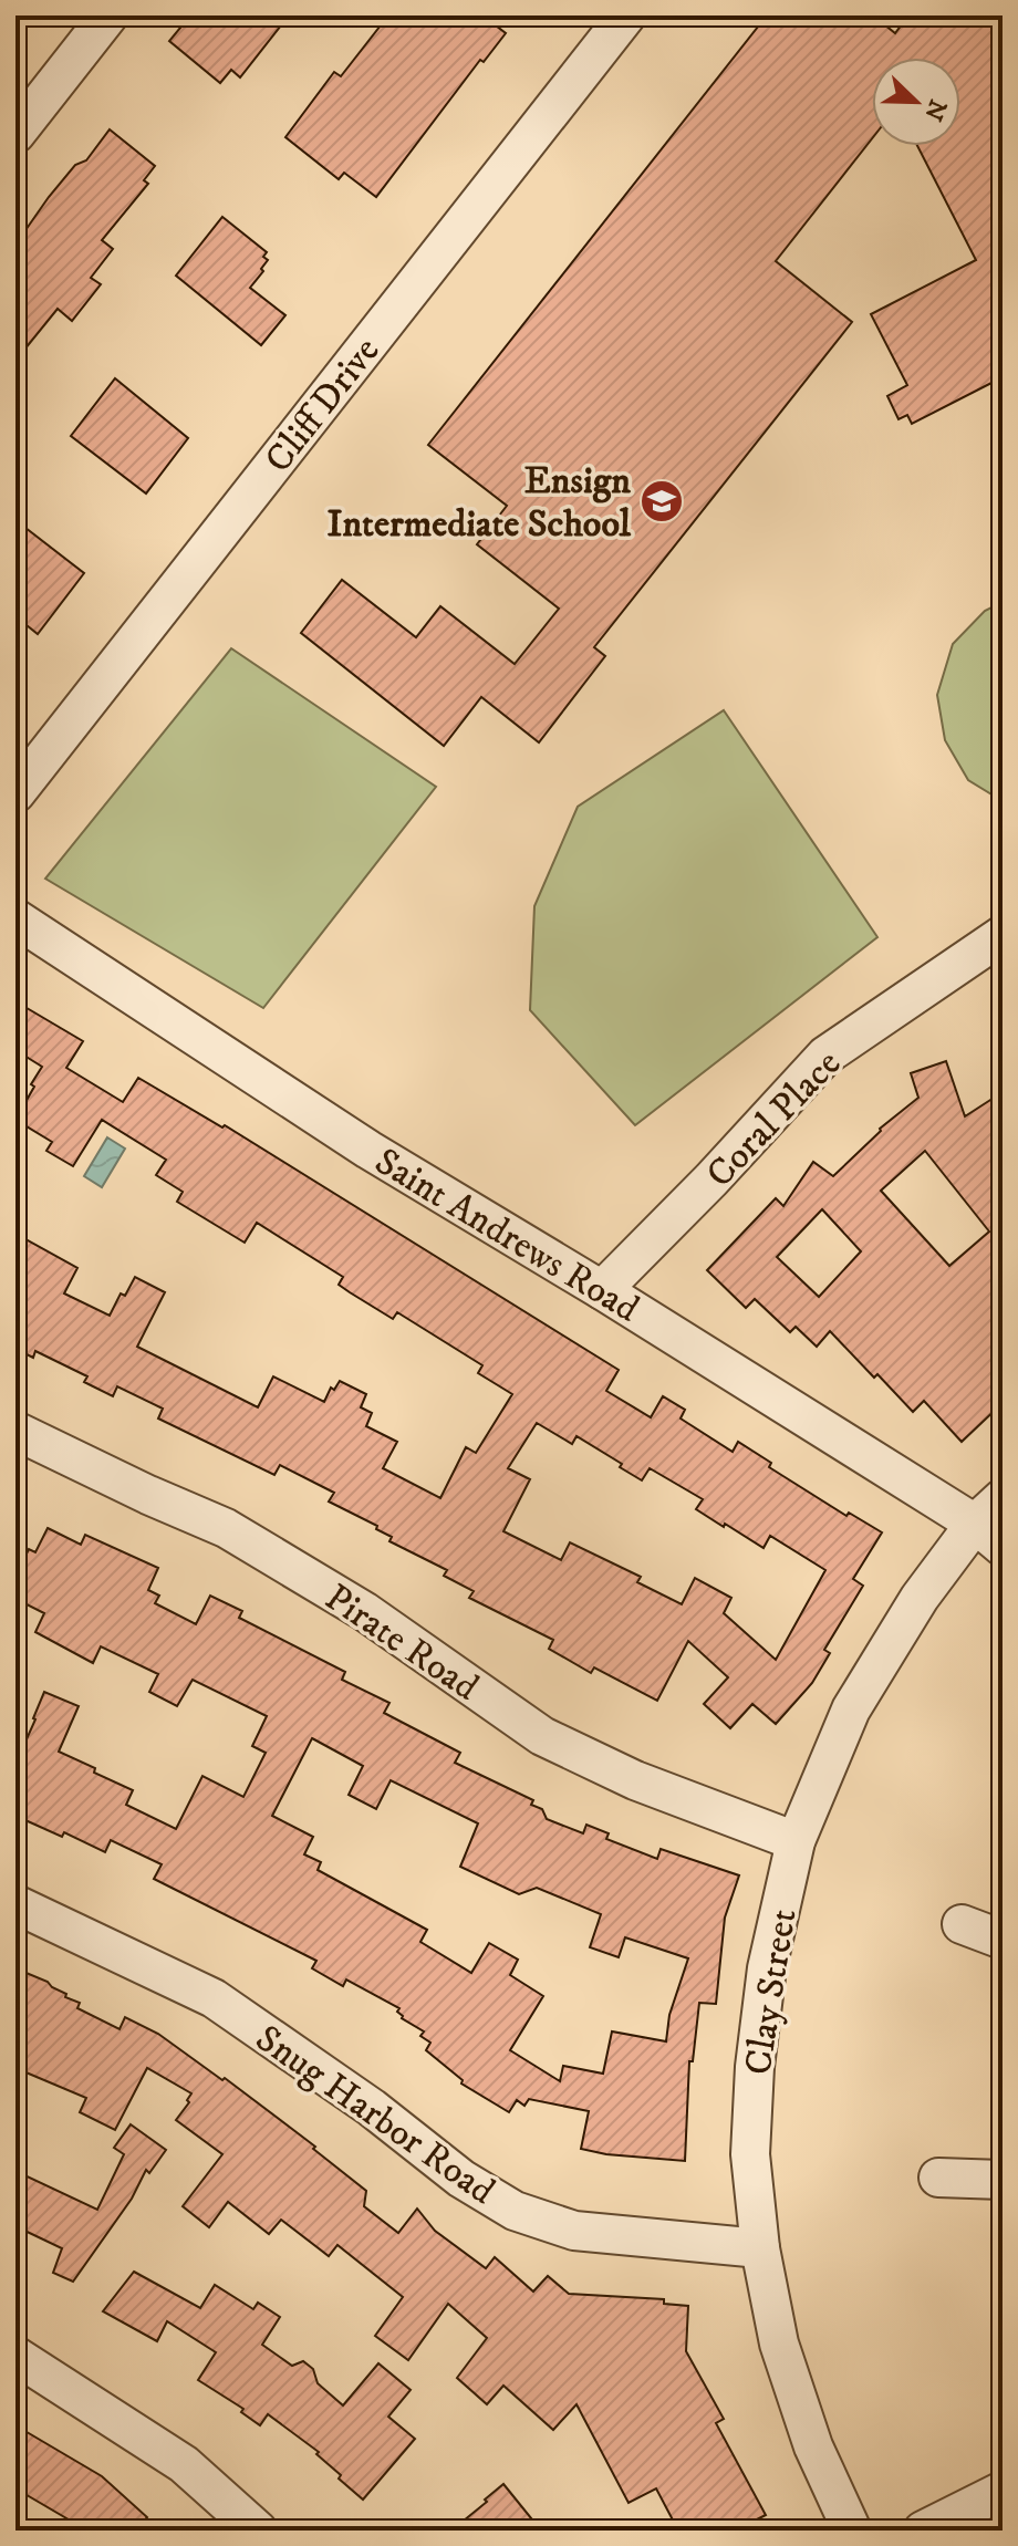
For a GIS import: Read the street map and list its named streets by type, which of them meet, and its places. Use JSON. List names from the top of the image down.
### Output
{
  "streets": {
    "street": [
      "Cliff Drive",
      "Coral Place",
      "Saint Andrews Road",
      "Pirate Road",
      "Clay Street",
      "Snug Harbor Road"
    ]
  },
  "crossings": [
    ["Coral Place", "Saint Andrews Road"],
    ["Saint Andrews Road", "Clay Street"],
    ["Pirate Road", "Clay Street"],
    ["Clay Street", "Snug Harbor Road"]
  ],
  "places": {
    "school or university": ["Ensign Intermediate School"]
  },
  "north": "bottom right"
}
